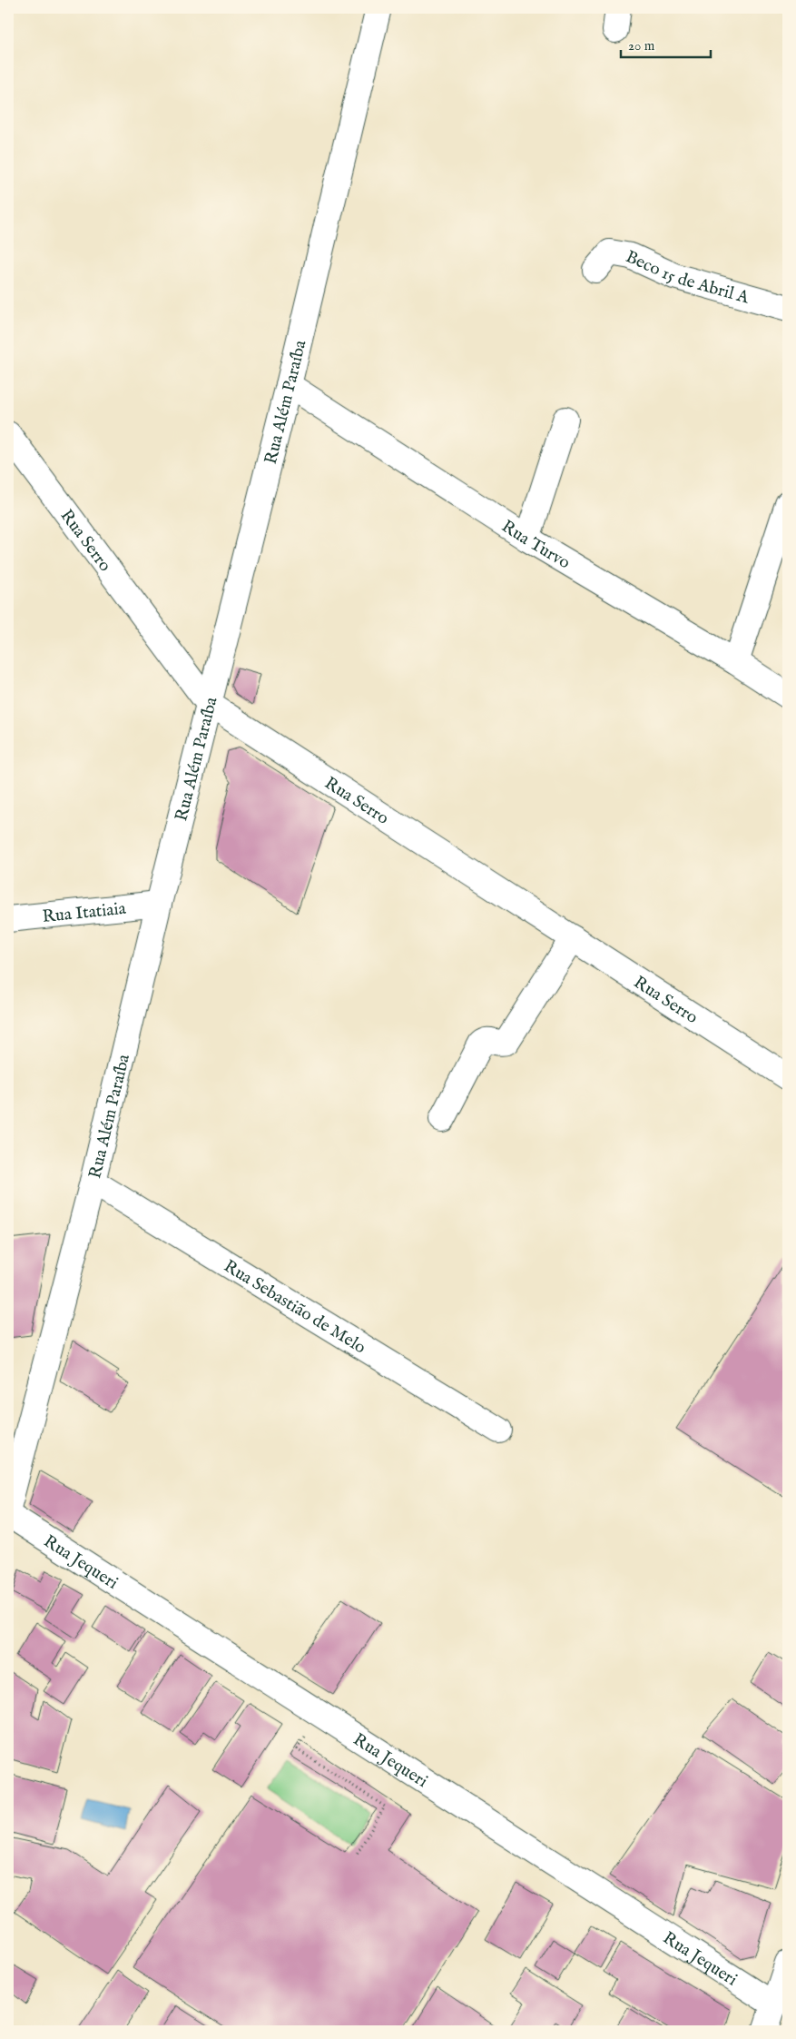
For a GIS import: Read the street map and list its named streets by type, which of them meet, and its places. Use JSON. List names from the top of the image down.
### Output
{
  "streets": {
    "street": [
      "Beco 15 de Abril A",
      "Rua Além Paraíba",
      "Rua Serro",
      "Rua Turvo",
      "Rua Itatiaia",
      "Rua Sebastião de Melo",
      "Rua Jequeri"
    ]
  },
  "crossings": [
    ["Rua Além Paraíba", "Rua Serro"],
    ["Rua Além Paraíba", "Rua Turvo"],
    ["Rua Além Paraíba", "Rua Itatiaia"],
    ["Rua Além Paraíba", "Rua Sebastião de Melo"]
  ],
  "scale_bar": "20 m"
}
